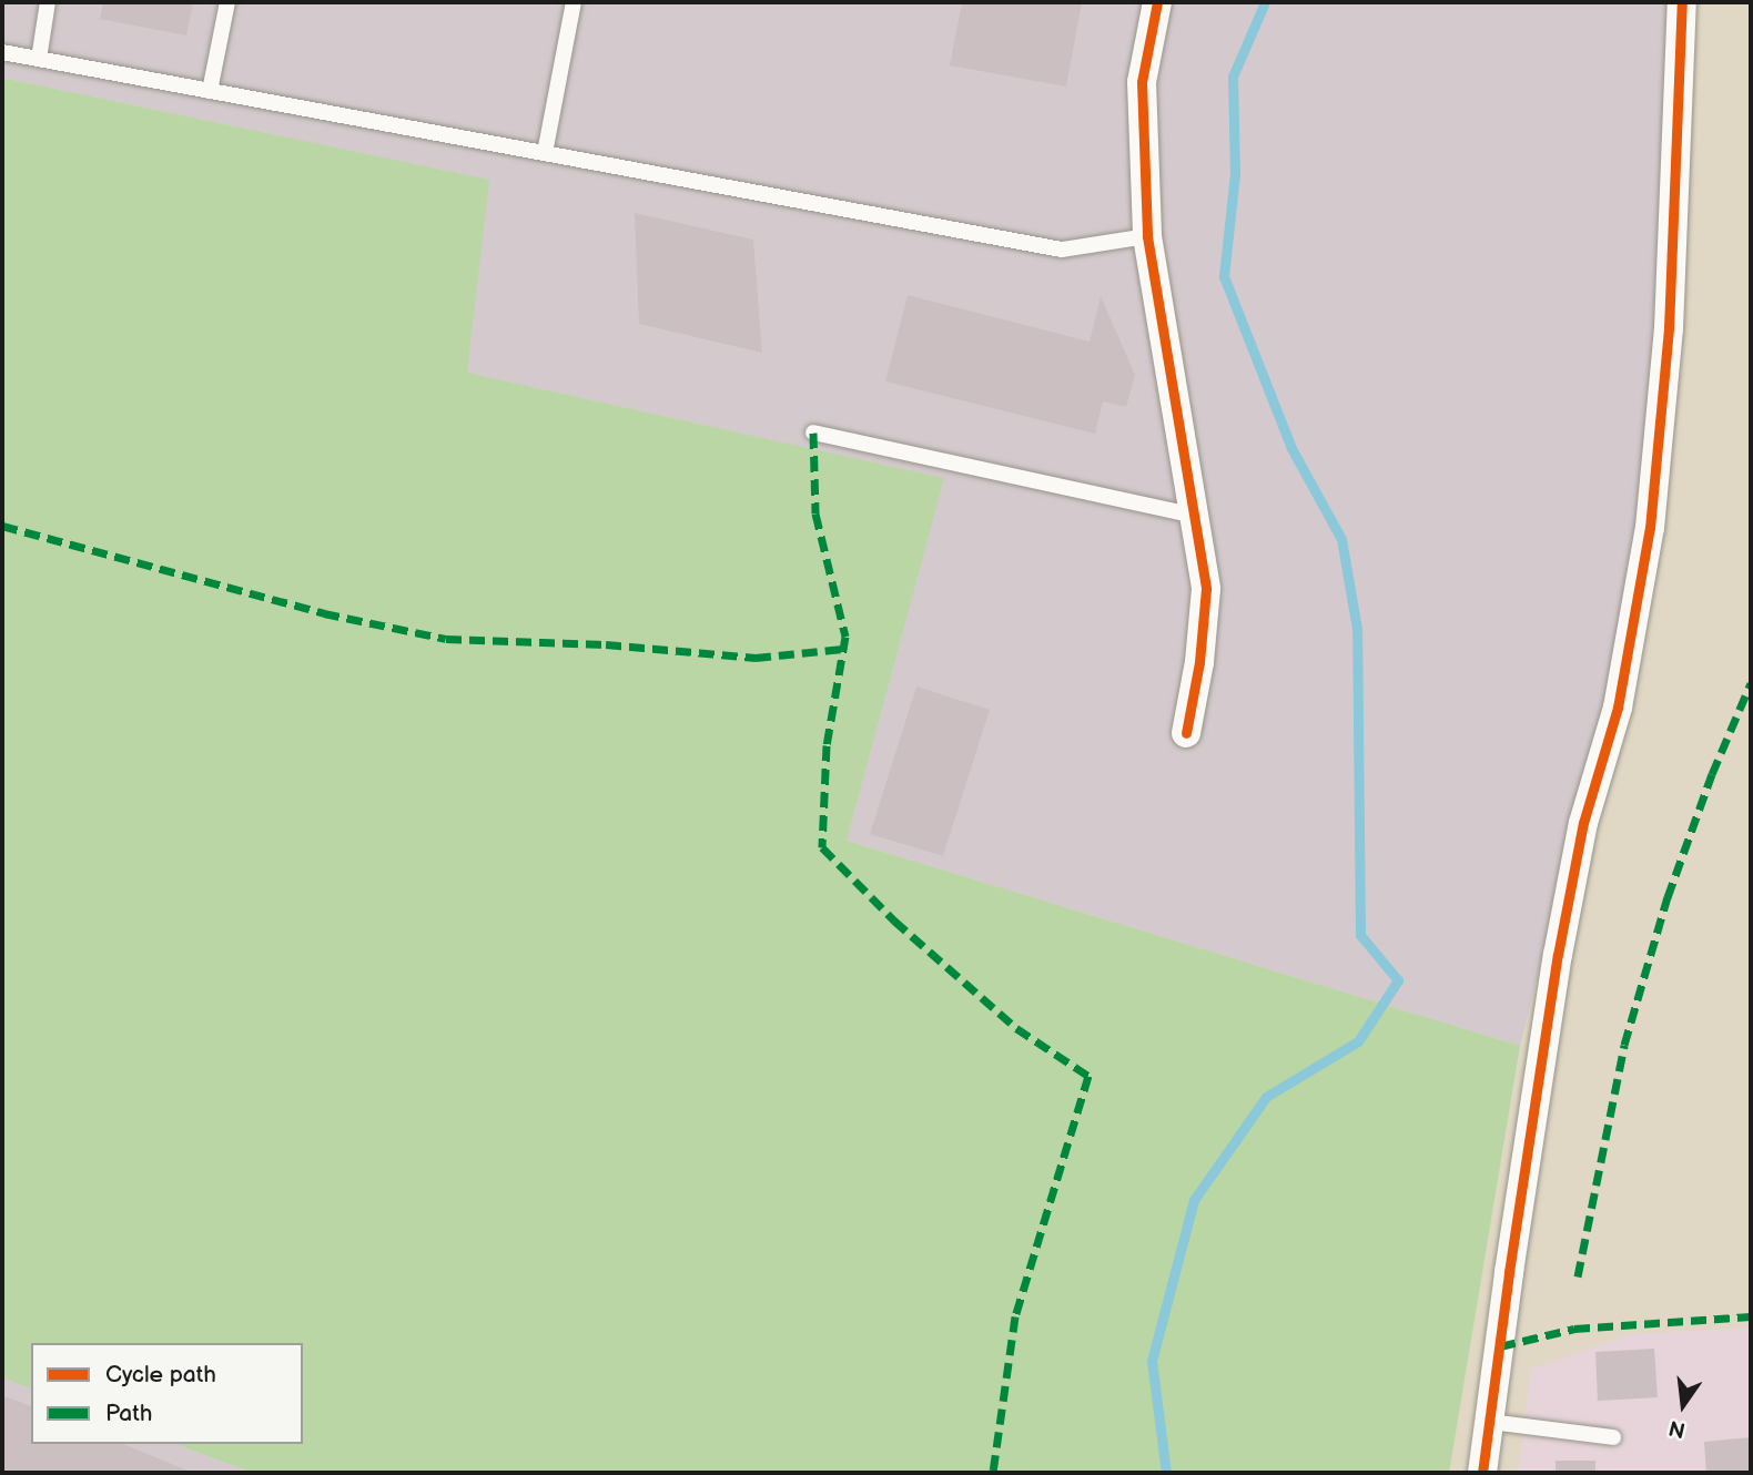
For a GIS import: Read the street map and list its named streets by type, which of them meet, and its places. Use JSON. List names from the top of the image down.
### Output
{
  "legend": ["Cycle path", "Path"],
  "north": "bottom"
}
